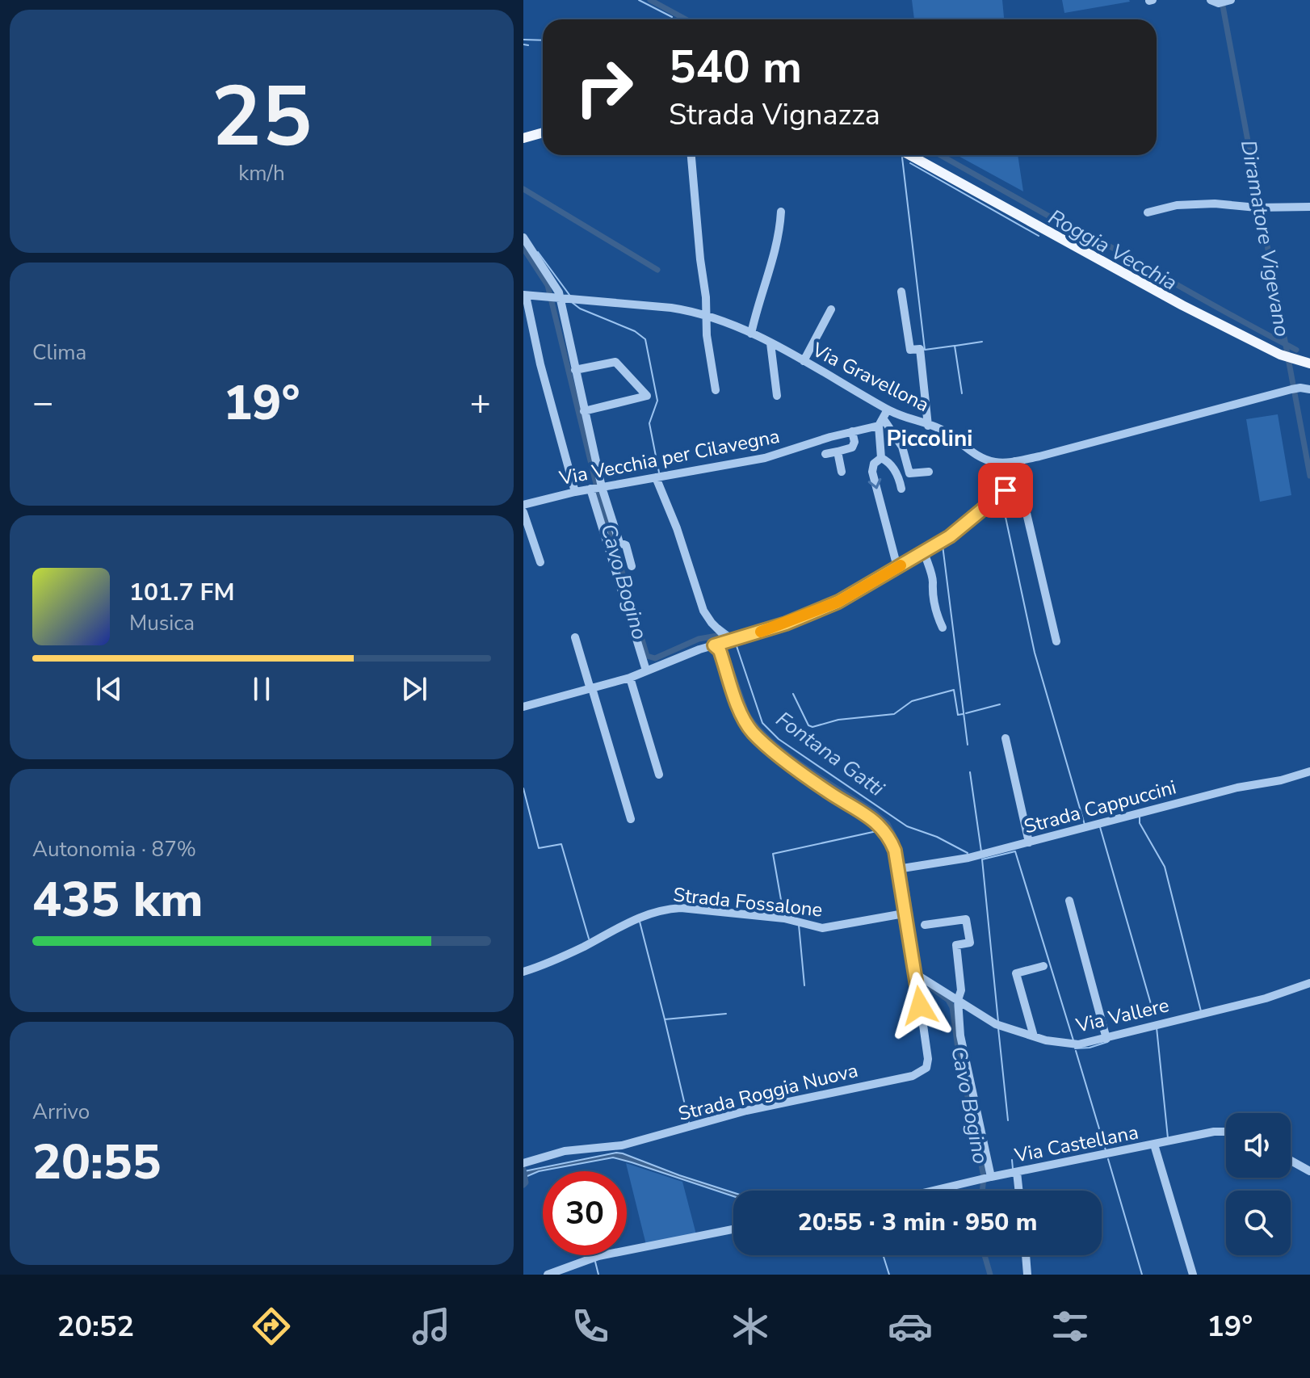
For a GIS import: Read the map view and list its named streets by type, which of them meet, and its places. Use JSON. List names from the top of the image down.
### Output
{
  "streets": {
    "street": [
      "Via Gravellona",
      "Via Vecchia per Cilavegna",
      "Strada Cappuccini",
      "Strada Fossalone",
      "Via Vallere",
      "Strada Roggia Nuova",
      "Via Castellana"
    ]
  },
  "crossings": [
    ["Via Vallere", "Strada Roggia Nuova"]
  ],
  "districts": ["Piccolini"],
  "water": [
    "Diramatore Vigevano",
    "Roggia Vecchia",
    "Cavo Bogino",
    "Fontana Gatti"
  ],
  "page": {
    "tile": [
      ["25", "km/h"],
      "Clima",
      ["Autonomia · 87%", "435 km"],
      ["Arrivo", "20:55"]
    ],
    "turn": ["540 m", "Strada Vignazza"],
    "heat": ["−", "19°", "+"],
    "song": ["101.7 FM", "Musica"],
    "limit": "30",
    "trip": "20:55 · 3 min · 950 m",
    "tabs": ["20:52", "19°"]
  }
}
